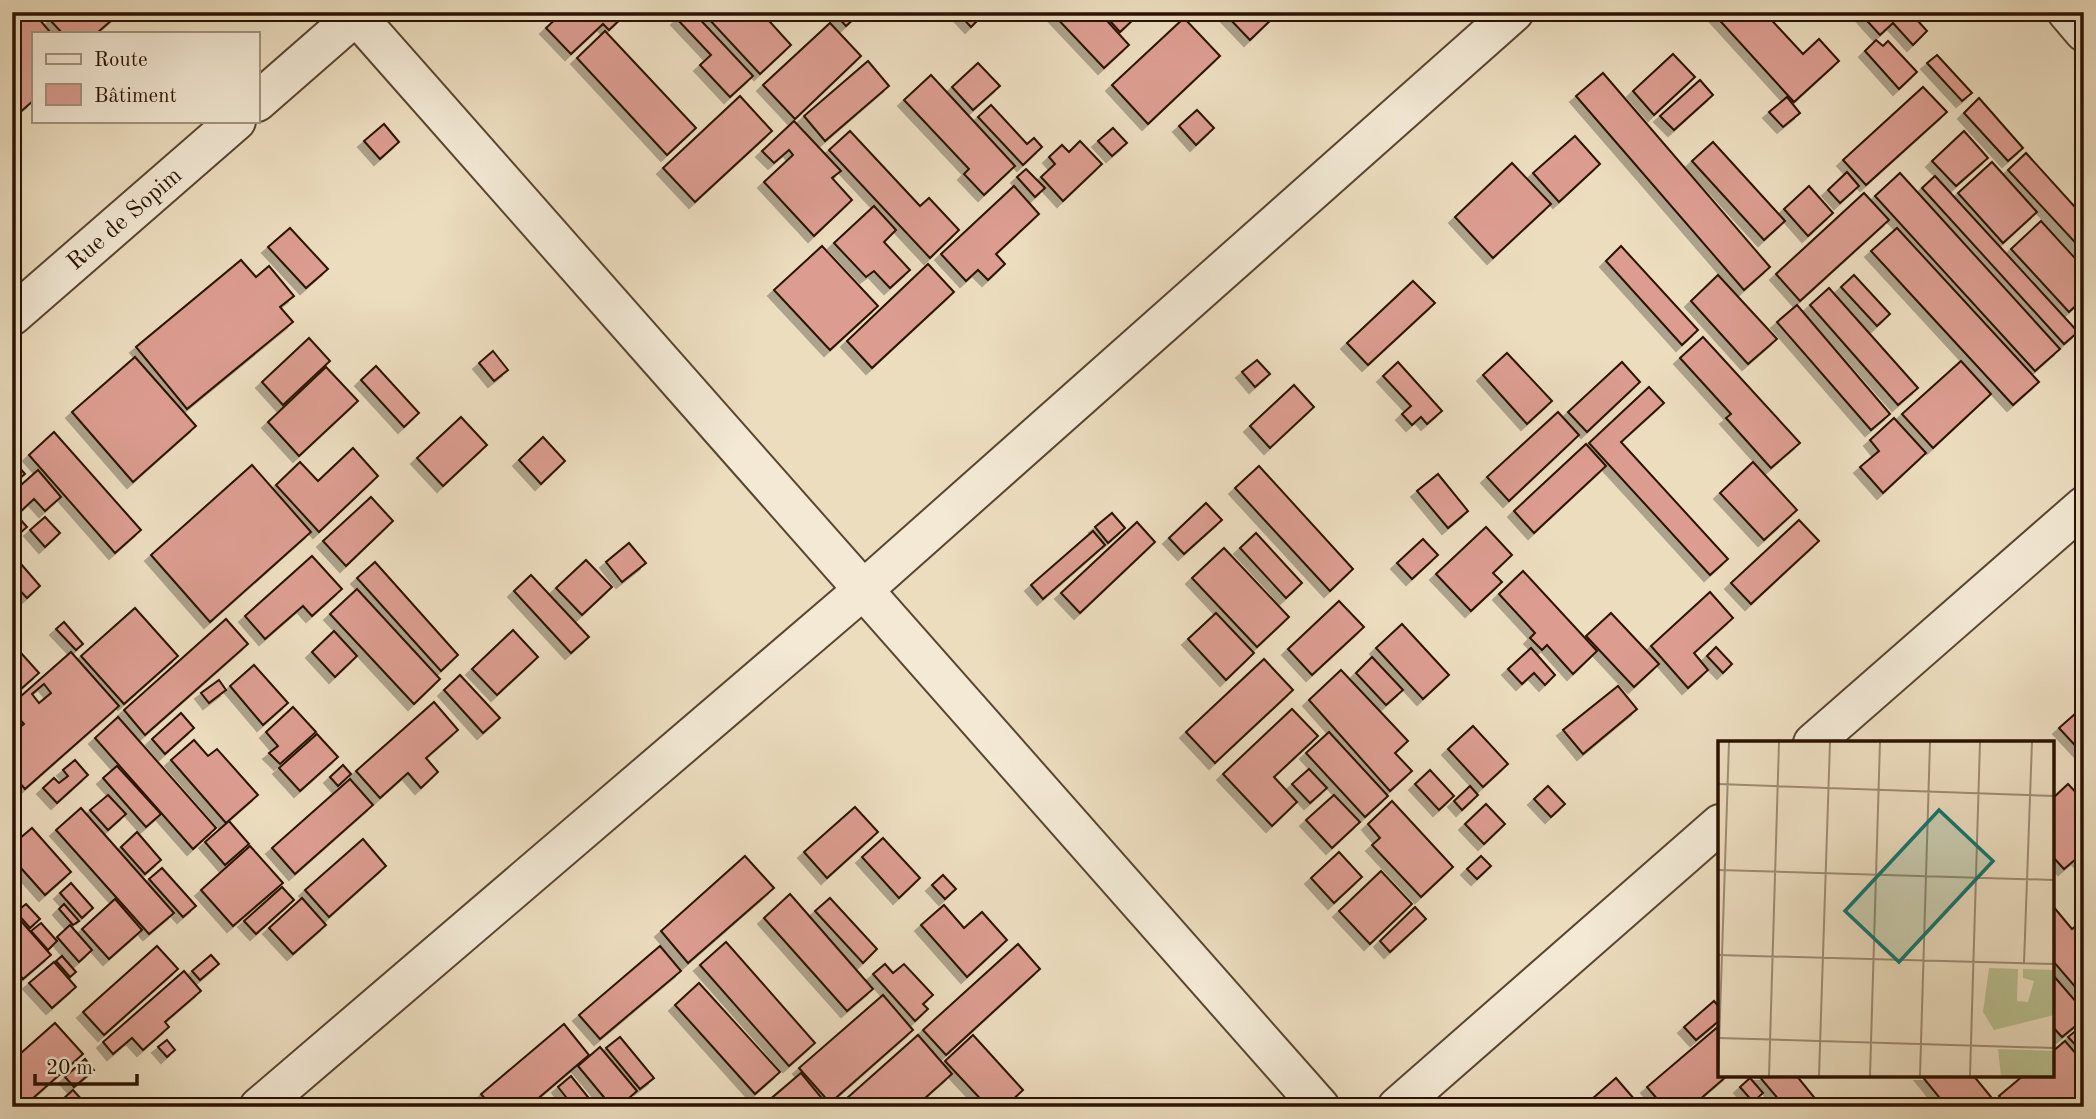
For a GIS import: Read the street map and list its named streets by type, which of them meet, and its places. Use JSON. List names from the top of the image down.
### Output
{
  "streets": {
    "street": ["Rue de Sopim"]
  },
  "legend": ["Route", "Bâtiment"],
  "scale_bar": "20 m"
}
